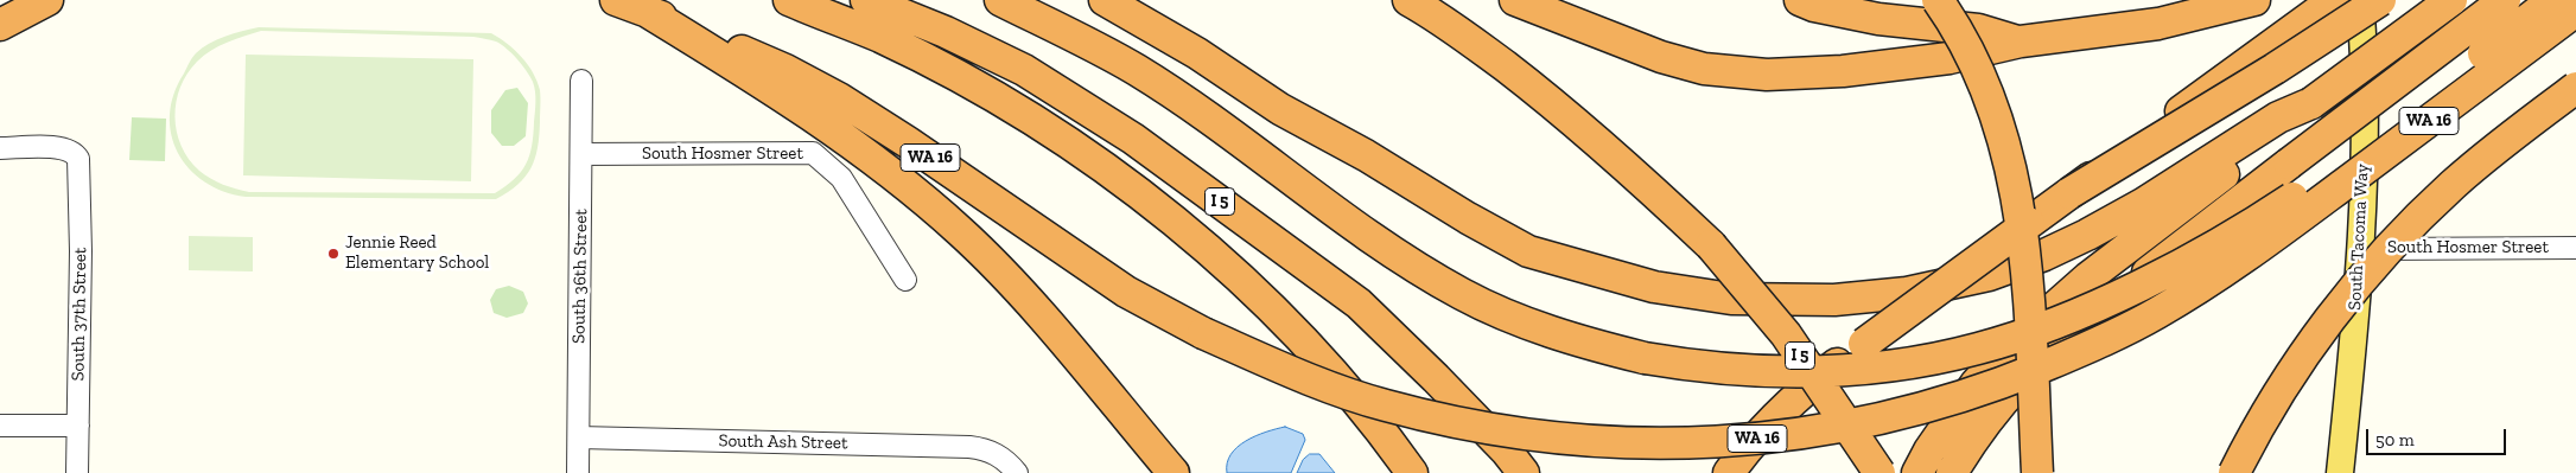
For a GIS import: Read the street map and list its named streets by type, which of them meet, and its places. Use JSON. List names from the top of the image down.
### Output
{
  "streets": {
    "highway": ["WA 16", "I 5"],
    "main road": ["South Tacoma Way"],
    "street": [
      "South Hosmer Street",
      "South 36th Street",
      "South 37th Street",
      "South Ash Street"
    ]
  },
  "crossings": [
    ["South Hosmer Street", "South Tacoma Way"],
    ["South Hosmer Street", "South 36th Street"],
    ["South 36th Street", "South Ash Street"]
  ],
  "places": ["Jennie Reed Elementary School"],
  "scale_bar": "50 m"
}
